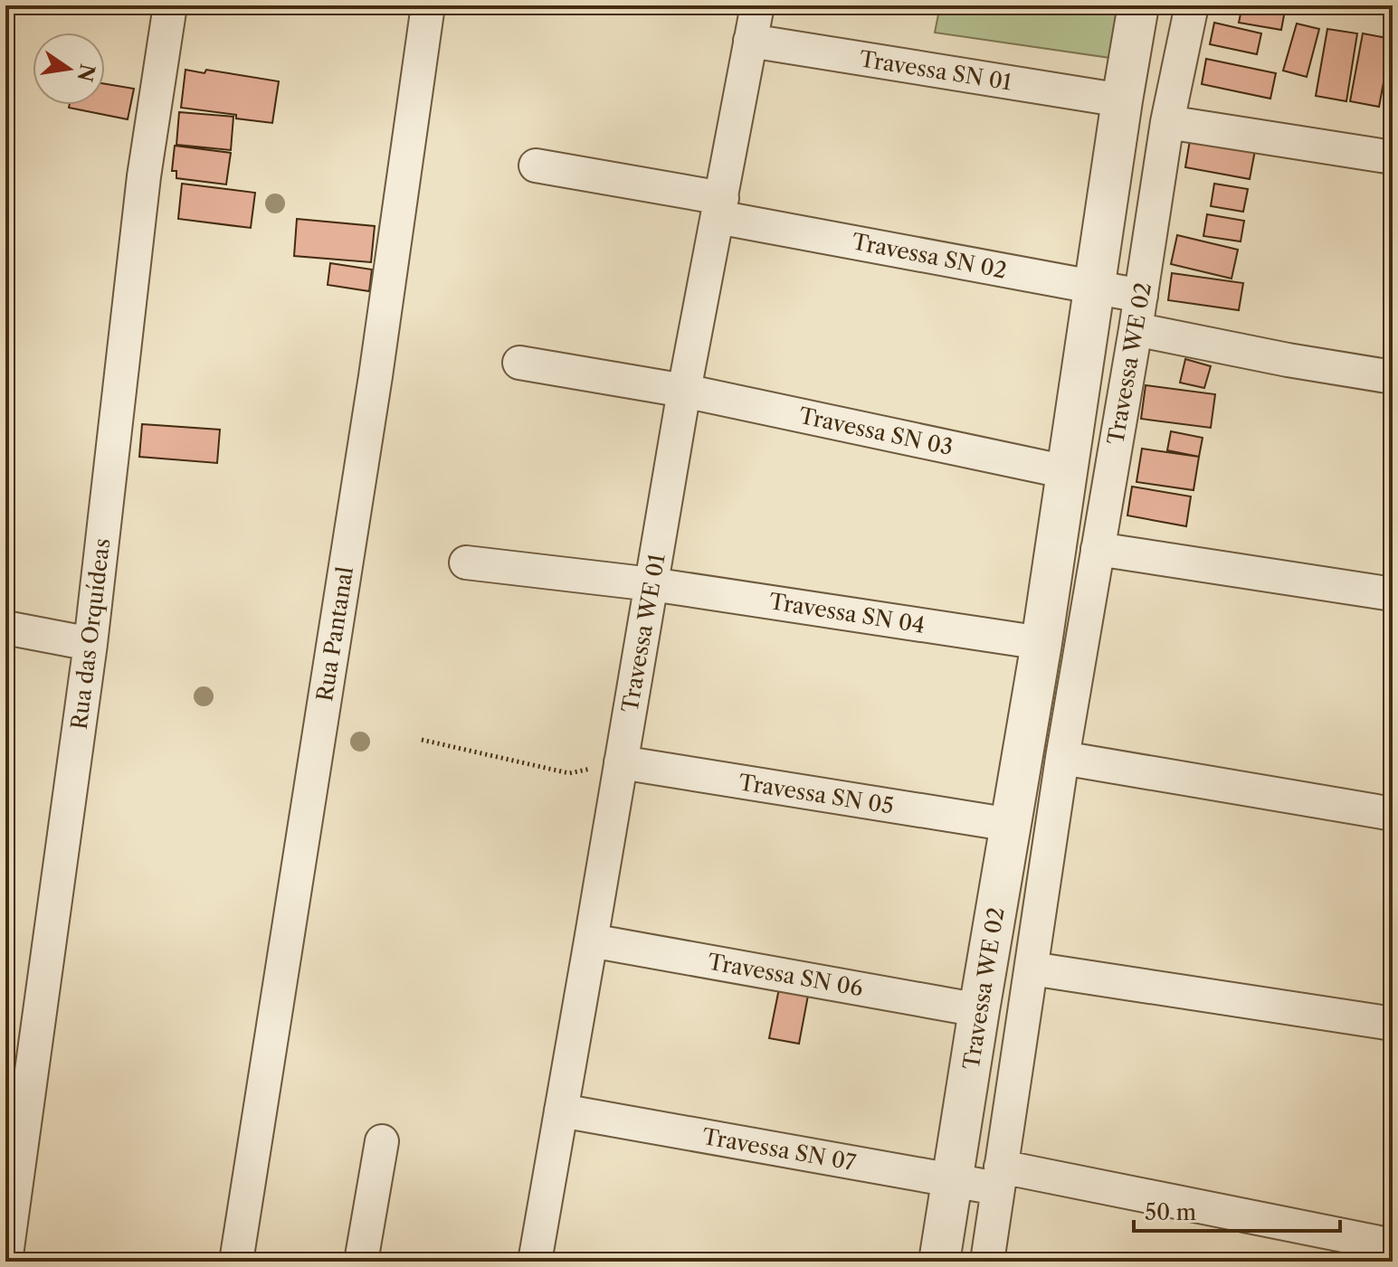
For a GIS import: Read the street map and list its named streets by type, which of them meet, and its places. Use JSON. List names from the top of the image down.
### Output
{
  "streets": {
    "street": [
      "Travessa SN 01",
      "Travessa SN 02",
      "Travessa WE 02",
      "Travessa SN 03",
      "Travessa SN 04",
      "Travessa WE 01",
      "Rua das Orquídeas",
      "Rua Pantanal",
      "Travessa SN 05",
      "Travessa SN 06",
      "Travessa SN 07"
    ]
  },
  "crossings": [
    ["Travessa SN 01", "Travessa WE 02"],
    ["Travessa SN 01", "Travessa WE 01"],
    ["Travessa SN 02", "Travessa WE 02"],
    ["Travessa SN 02", "Travessa WE 01"],
    ["Travessa WE 02", "Travessa SN 03"],
    ["Travessa WE 02", "Travessa SN 04"],
    ["Travessa WE 02", "Travessa SN 05"],
    ["Travessa WE 02", "Travessa SN 06"],
    ["Travessa WE 02", "Travessa SN 07"],
    ["Travessa SN 03", "Travessa WE 01"],
    ["Travessa SN 04", "Travessa WE 01"],
    ["Travessa WE 01", "Travessa SN 05"],
    ["Travessa WE 01", "Travessa SN 06"],
    ["Travessa WE 01", "Travessa SN 07"]
  ],
  "scale_bar": "50 m",
  "north": "right"
}
